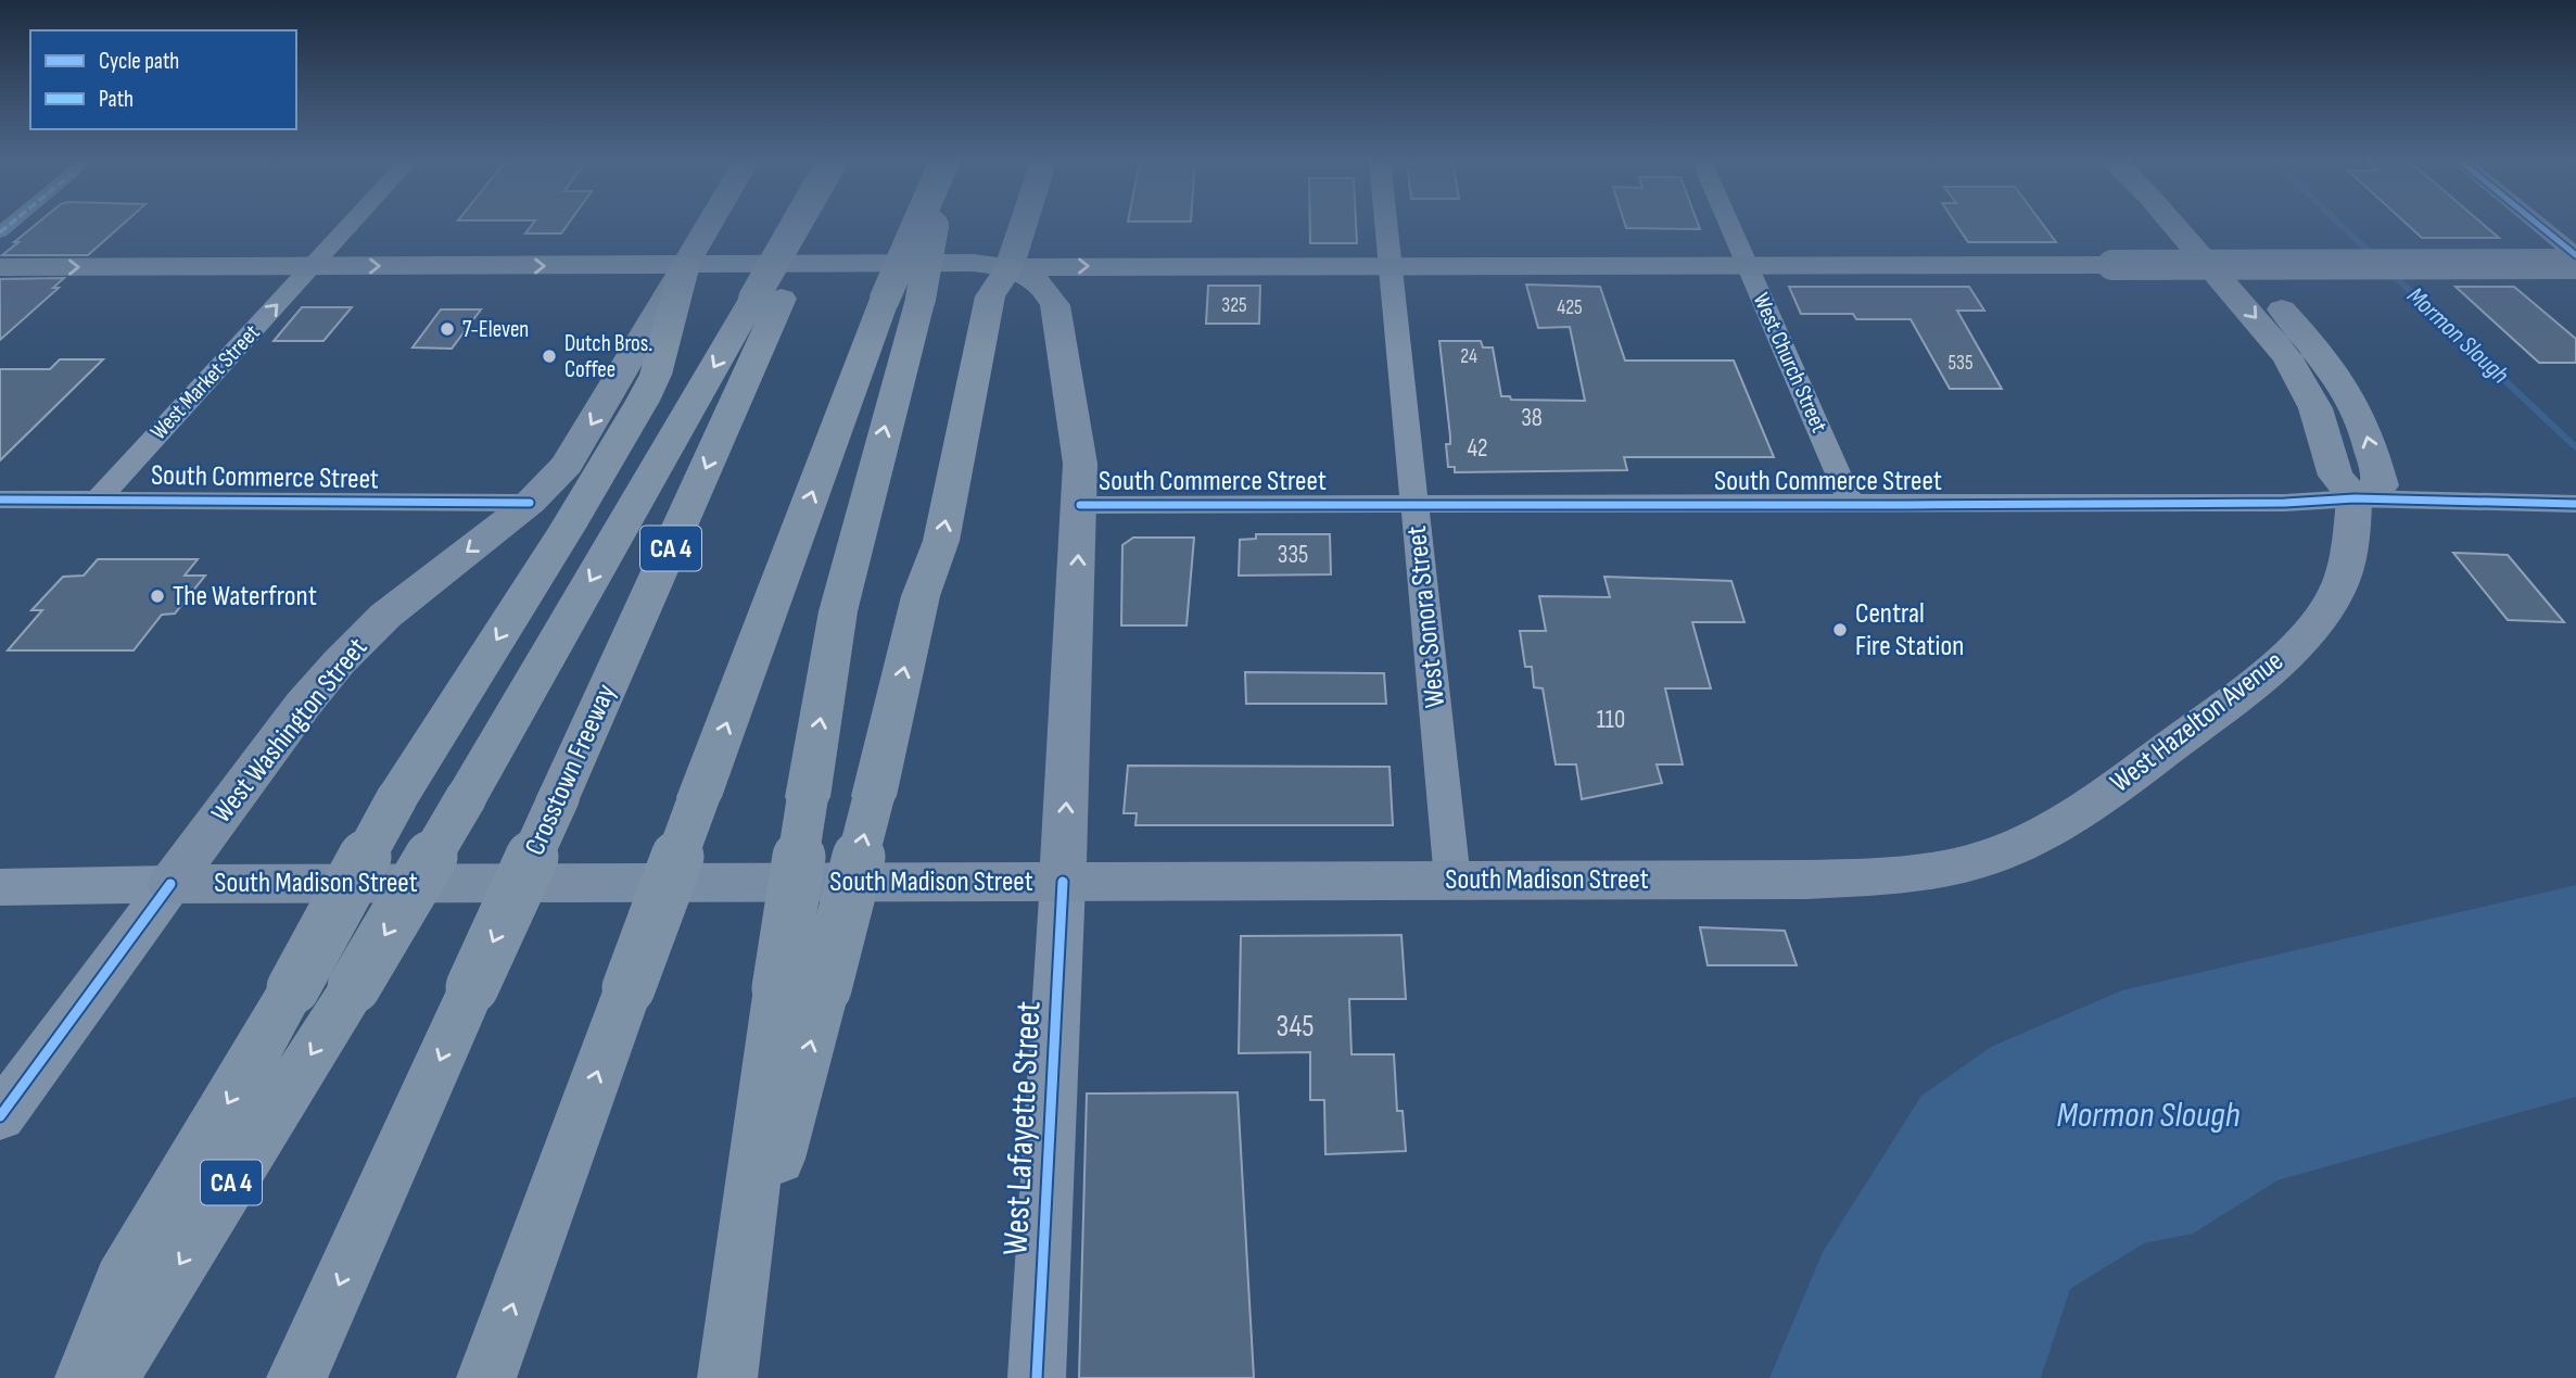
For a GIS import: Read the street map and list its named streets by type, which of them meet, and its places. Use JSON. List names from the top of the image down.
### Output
{
  "streets": {
    "highway": ["CA 4", "Crosstown Freeway"],
    "main road": [
      "West Hazelton Avenue",
      "West Washington Street",
      "South Madison Street",
      "West Lafayette Street"
    ],
    "street": [
      "West Church Street",
      "West Market Street",
      "South Commerce Street",
      "West Sonora Street"
    ]
  },
  "crossings": [
    ["West Church Street", "South Commerce Street"],
    ["West Market Street", "South Commerce Street"],
    ["South Commerce Street", "West Sonora Street"],
    ["South Commerce Street", "West Hazelton Avenue"],
    ["South Commerce Street", "West Washington Street"],
    ["South Commerce Street", "West Lafayette Street"],
    ["CA 4", "Crosstown Freeway"],
    ["West Sonora Street", "South Madison Street"],
    ["West Hazelton Avenue", "South Madison Street"],
    ["West Washington Street", "South Madison Street"],
    ["South Madison Street", "West Lafayette Street"]
  ],
  "one_way": ["West Market Street", "West Washington Street"],
  "water": ["Mormon Slough"],
  "places": [
    "7-Eleven",
    "Dutch Bros. Coffee",
    "The Waterfront",
    "Central Fire Station"
  ],
  "house_numbers": [
    "325",
    "425",
    "24",
    "535",
    "38",
    "42",
    "335",
    "110",
    "345"
  ],
  "legend": ["Cycle path", "Path"]
}
